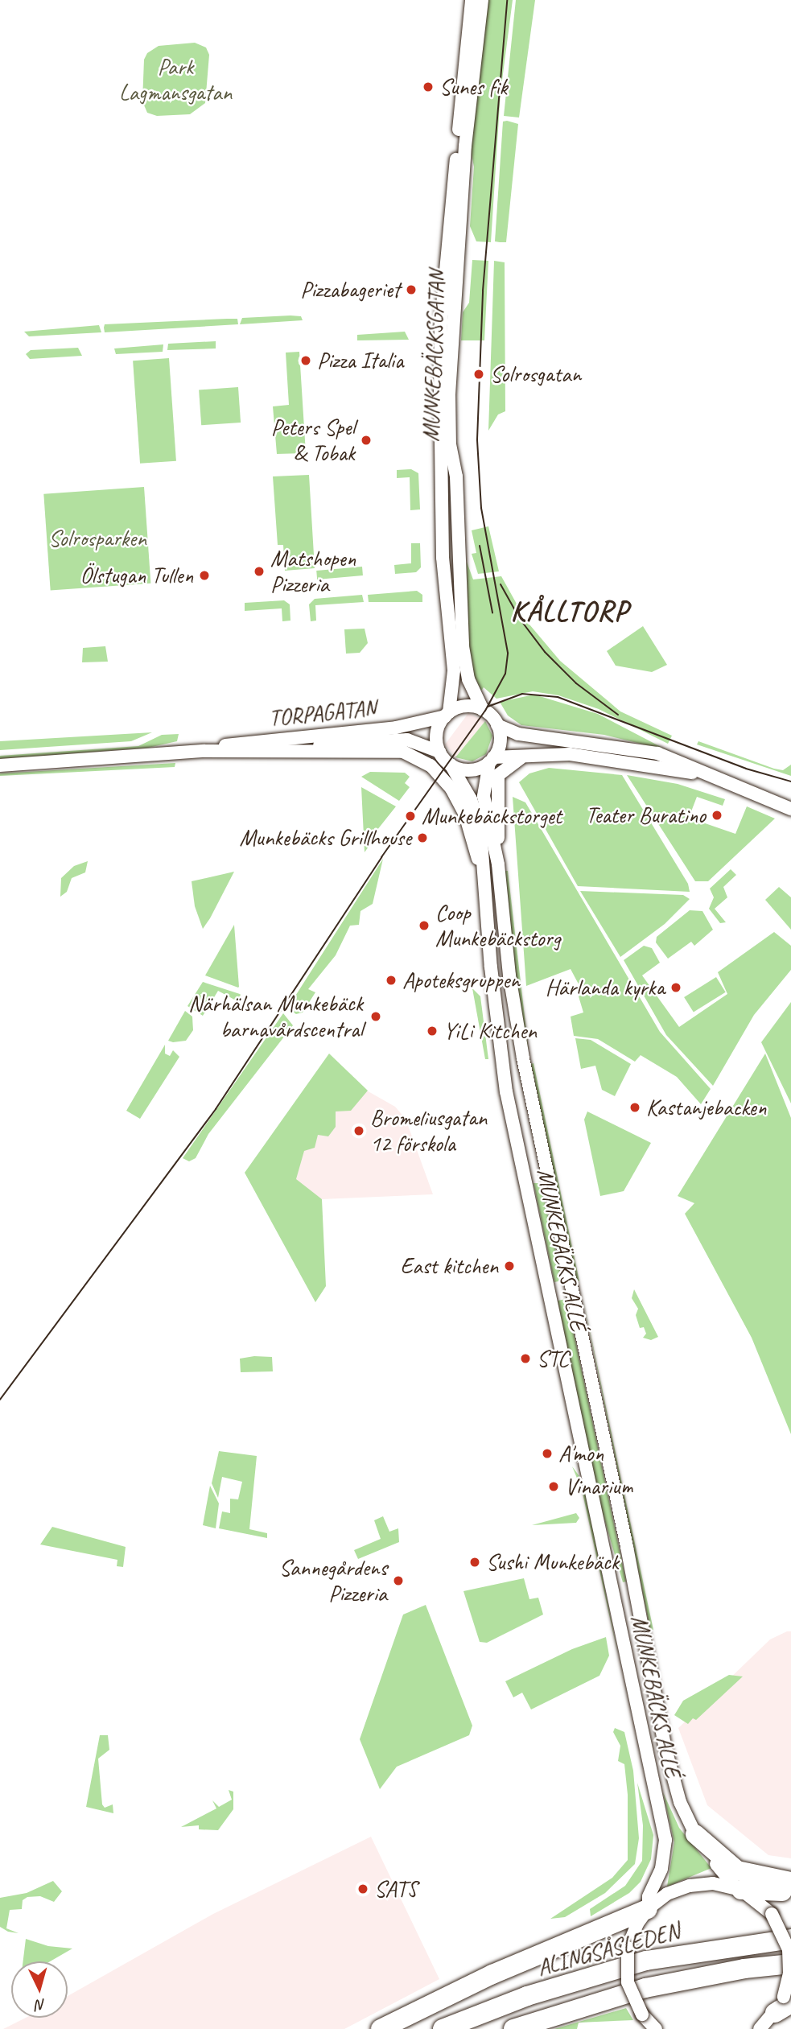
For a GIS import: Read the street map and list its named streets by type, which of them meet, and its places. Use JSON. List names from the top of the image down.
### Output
{
  "streets": {
    "highway": ["ALINGSÅSLEDEN"],
    "street": ["MUNKEBÄCKSGATAN", "TORPAGATAN", "MUNKEBÄCKS ALLÉ"]
  },
  "crossings": [
    ["MUNKEBÄCKSGATAN", "TORPAGATAN"],
    ["MUNKEBÄCKSGATAN", "MUNKEBÄCKS ALLÉ"],
    ["TORPAGATAN", "MUNKEBÄCKS ALLÉ"]
  ],
  "districts": ["KÅLLTORP"],
  "parks": ["Park Lagmansgatan", "Solrosparken"],
  "places": [
    "Sunes fik",
    "Pizzabageriet",
    "Pizza Italia",
    "Solrosgatan",
    "Peters Spel & Tobak",
    "Matshopen Pizzeria",
    "Ölstugan Tullen",
    "Teater Buratino",
    "Munkebäckstorget",
    "Munkebäcks Grillhouse",
    "Coop Munkebäckstorg",
    "Apoteksgruppen",
    "Härlanda kyrka",
    "Närhälsan Munkebäck barnavårdscentral",
    "YiLi Kitchen",
    "Kastanjebacken",
    "Bromeliusgatan 12 förskola",
    "East kitchen",
    "STC",
    "A'mon",
    "Vinarium",
    "Sushi Munkebäck",
    "Sannegårdens Pizzeria",
    "SATS"
  ],
  "north": "bottom"
}
